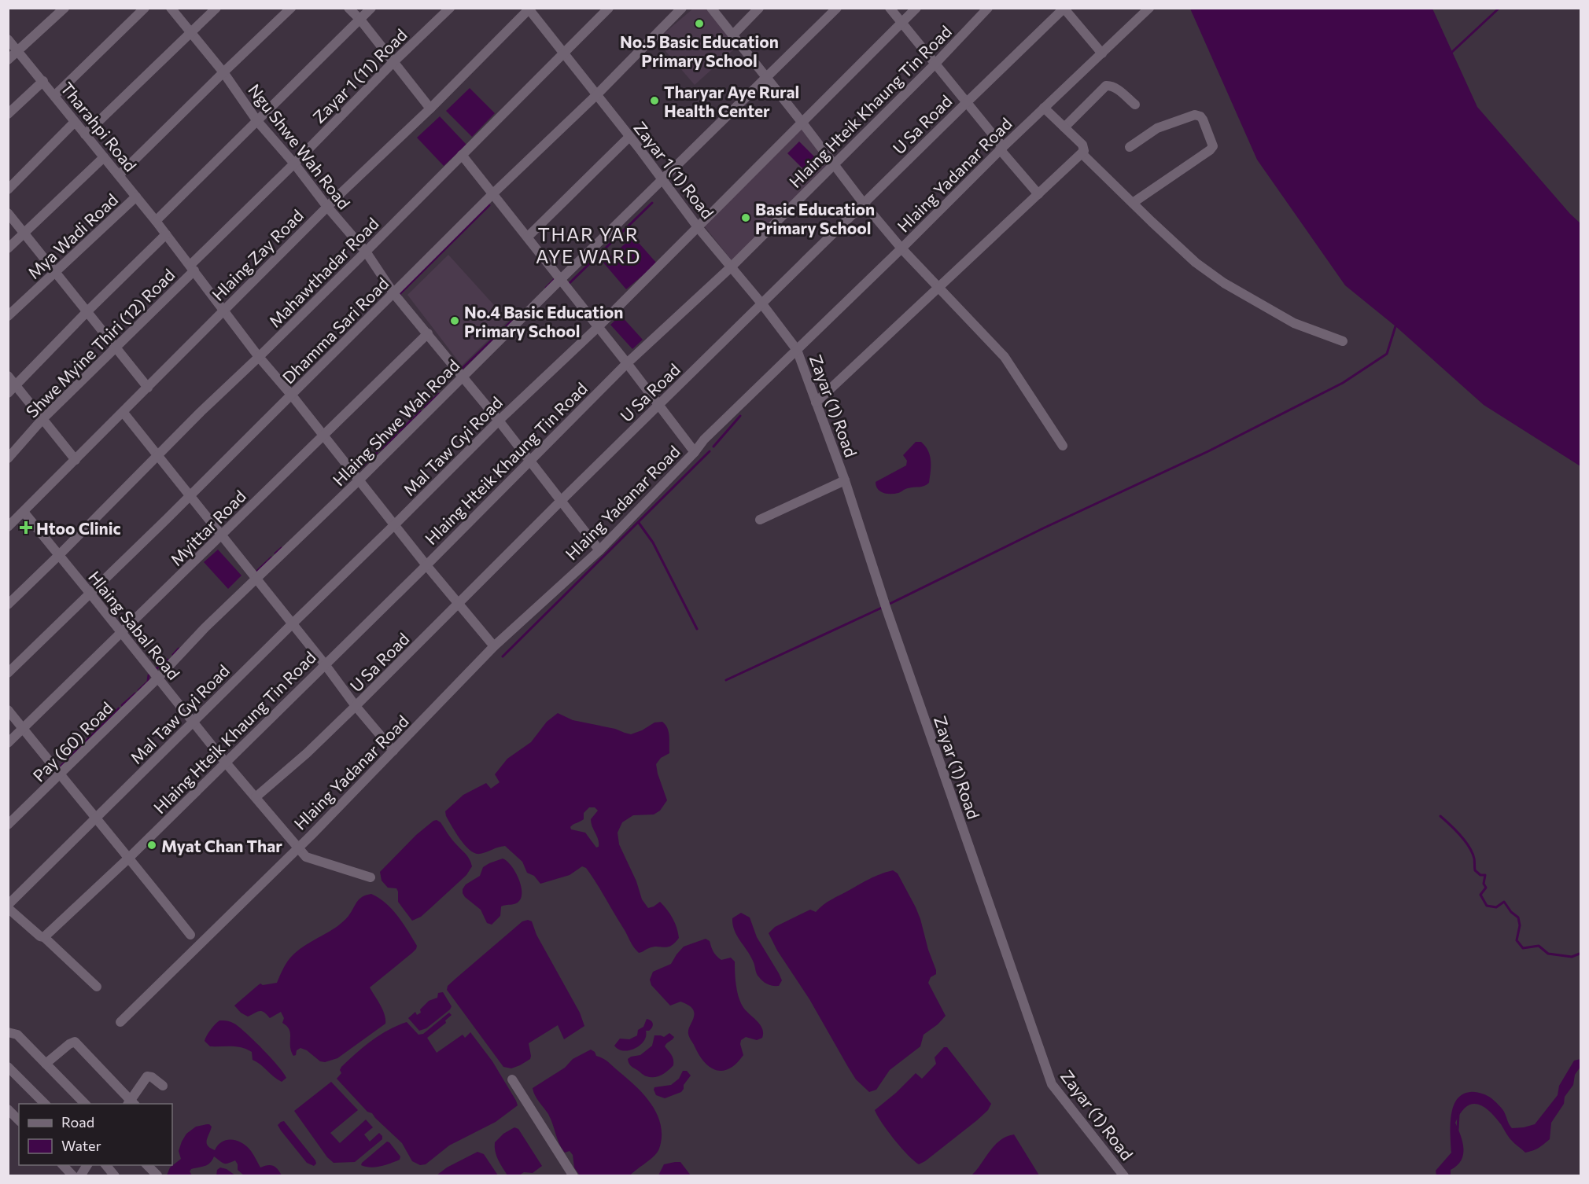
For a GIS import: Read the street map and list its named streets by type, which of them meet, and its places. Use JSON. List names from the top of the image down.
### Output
{
  "streets": {
    "street": [
      "Zayar 1 (11) Road",
      "Hlaing Hteik Khaung Tin Road",
      "U Sa Road",
      "Tharahpi Road",
      "Ngu Shwe Wah Road",
      "Zayar 1 (1) Road",
      "Hlaing Yadanar Road",
      "Mya Wadi Road",
      "Hlaing Zay Road",
      "Mahawthadar Road",
      "Dhamma Sari Road",
      "Shwe Myine Thiri (12) Road",
      "Zayar (1) Road",
      "Hlaing Shwe Wah Road",
      "Mal Taw Gyi Road",
      "Myittar Road",
      "Hlaing Sabal Road",
      "Pay (60) Road"
    ]
  },
  "crossings": [
    ["Zayar 1 (11) Road", "Tharahpi Road"],
    ["Zayar 1 (11) Road", "Ngu Shwe Wah Road"],
    ["Zayar 1 (11) Road", "Shwe Myine Thiri (12) Road"],
    ["Hlaing Hteik Khaung Tin Road", "Tharahpi Road"],
    ["Hlaing Hteik Khaung Tin Road", "Ngu Shwe Wah Road"],
    ["Hlaing Hteik Khaung Tin Road", "Zayar 1 (1) Road"],
    ["Hlaing Hteik Khaung Tin Road", "Hlaing Sabal Road"],
    ["U Sa Road", "Tharahpi Road"],
    ["U Sa Road", "Ngu Shwe Wah Road"],
    ["U Sa Road", "Zayar 1 (1) Road"],
    ["U Sa Road", "Hlaing Sabal Road"],
    ["Tharahpi Road", "Hlaing Yadanar Road"],
    ["Tharahpi Road", "Mya Wadi Road"],
    ["Tharahpi Road", "Hlaing Zay Road"],
    ["Tharahpi Road", "Mahawthadar Road"],
    ["Tharahpi Road", "Dhamma Sari Road"],
    ["Tharahpi Road", "Shwe Myine Thiri (12) Road"],
    ["Tharahpi Road", "Hlaing Shwe Wah Road"],
    ["Tharahpi Road", "Mal Taw Gyi Road"],
    ["Tharahpi Road", "Myittar Road"],
    ["Ngu Shwe Wah Road", "Hlaing Yadanar Road"],
    ["Ngu Shwe Wah Road", "Hlaing Zay Road"],
    ["Ngu Shwe Wah Road", "Mahawthadar Road"],
    ["Ngu Shwe Wah Road", "Dhamma Sari Road"],
    ["Ngu Shwe Wah Road", "Hlaing Shwe Wah Road"],
    ["Ngu Shwe Wah Road", "Mal Taw Gyi Road"],
    ["Ngu Shwe Wah Road", "Myittar Road"],
    ["Zayar 1 (1) Road", "Hlaing Yadanar Road"],
    ["Zayar 1 (1) Road", "Hlaing Zay Road"],
    ["Zayar 1 (1) Road", "Mahawthadar Road"],
    ["Zayar 1 (1) Road", "Dhamma Sari Road"],
    ["Zayar 1 (1) Road", "Zayar (1) Road"],
    ["Zayar 1 (1) Road", "Hlaing Shwe Wah Road"],
    ["Zayar 1 (1) Road", "Mal Taw Gyi Road"],
    ["Hlaing Yadanar Road", "Zayar (1) Road"],
    ["Hlaing Yadanar Road", "Hlaing Sabal Road"],
    ["Hlaing Zay Road", "Hlaing Sabal Road"],
    ["Mahawthadar Road", "Hlaing Sabal Road"],
    ["Dhamma Sari Road", "Hlaing Sabal Road"],
    ["Hlaing Shwe Wah Road", "Hlaing Sabal Road"],
    ["Hlaing Shwe Wah Road", "Pay (60) Road"],
    ["Mal Taw Gyi Road", "Hlaing Sabal Road"],
    ["Myittar Road", "Hlaing Sabal Road"],
    ["Hlaing Sabal Road", "Pay (60) Road"]
  ],
  "districts": ["THAR YAR AYE WARD"],
  "places": {
    "other": [
      "No.5 Basic Education Primary School",
      "Tharyar Aye Rural Health Center",
      "Basic Education Primary School",
      "No.4 Basic Education Primary School",
      "Myat Chan Thar"
    ],
    "health": ["Htoo Clinic"]
  },
  "legend": ["Road", "Water"]
}
